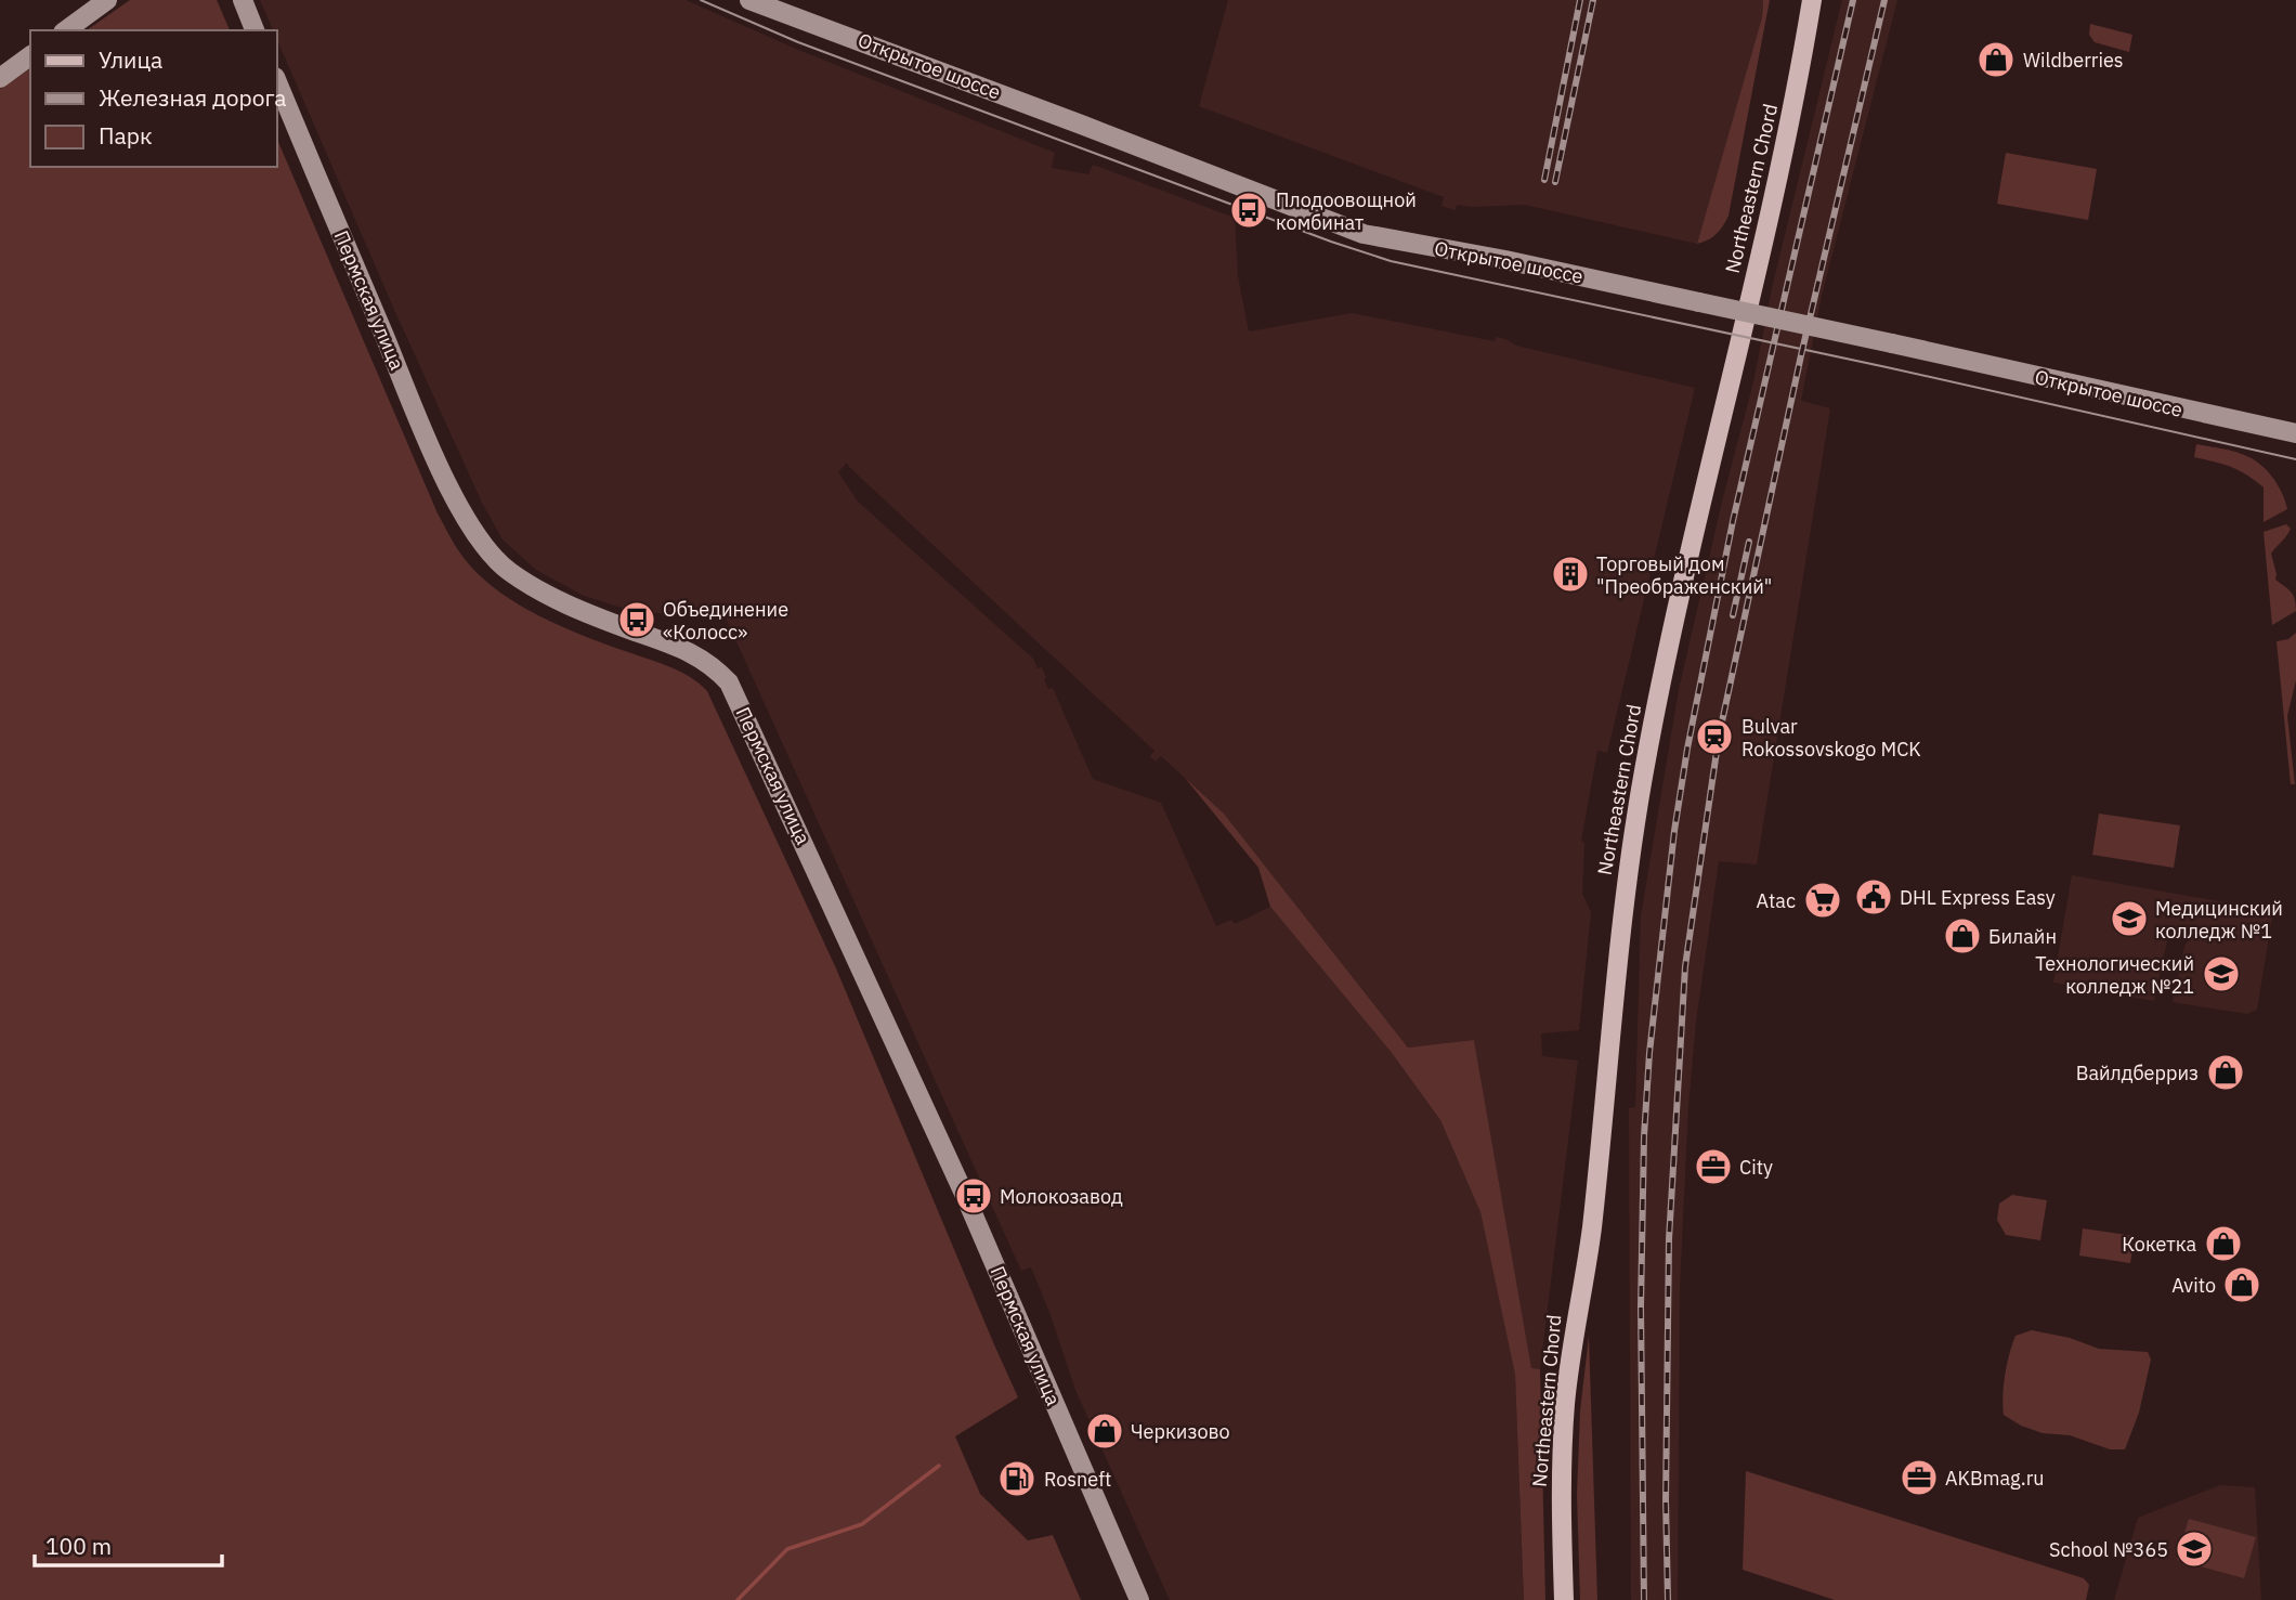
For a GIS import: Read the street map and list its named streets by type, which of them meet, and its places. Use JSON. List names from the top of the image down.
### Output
{
  "streets": {
    "main road": ["Northeastern Chord"],
    "street": ["Открытое шоссе", "Пермская улица"]
  },
  "places": {
    "shop": [
      "Wildberries",
      "Билайн",
      "Вайлдберриз",
      "Кокетка",
      "Avito",
      "Черкизово"
    ],
    "bus stop": ["Плодоовощной комбинат", "Объединение «Колосс»", "Молокозавод"],
    "building": ["Торговый дом \"Преображенский\""],
    "station": ["Bulvar Rokossovskogo MCK"],
    "public building": ["DHL Express Easy"],
    "supermarket": ["Atac"],
    "school or university": ["Медицинский колледж №1", "Технологический колледж №21", "School №365"],
    "office": ["City", "AKBmag.ru"],
    "fuel station": ["Rosneft"]
  },
  "legend": ["Улица", "Железная дорога", "Парк"],
  "scale_bar": "100 m"
}
